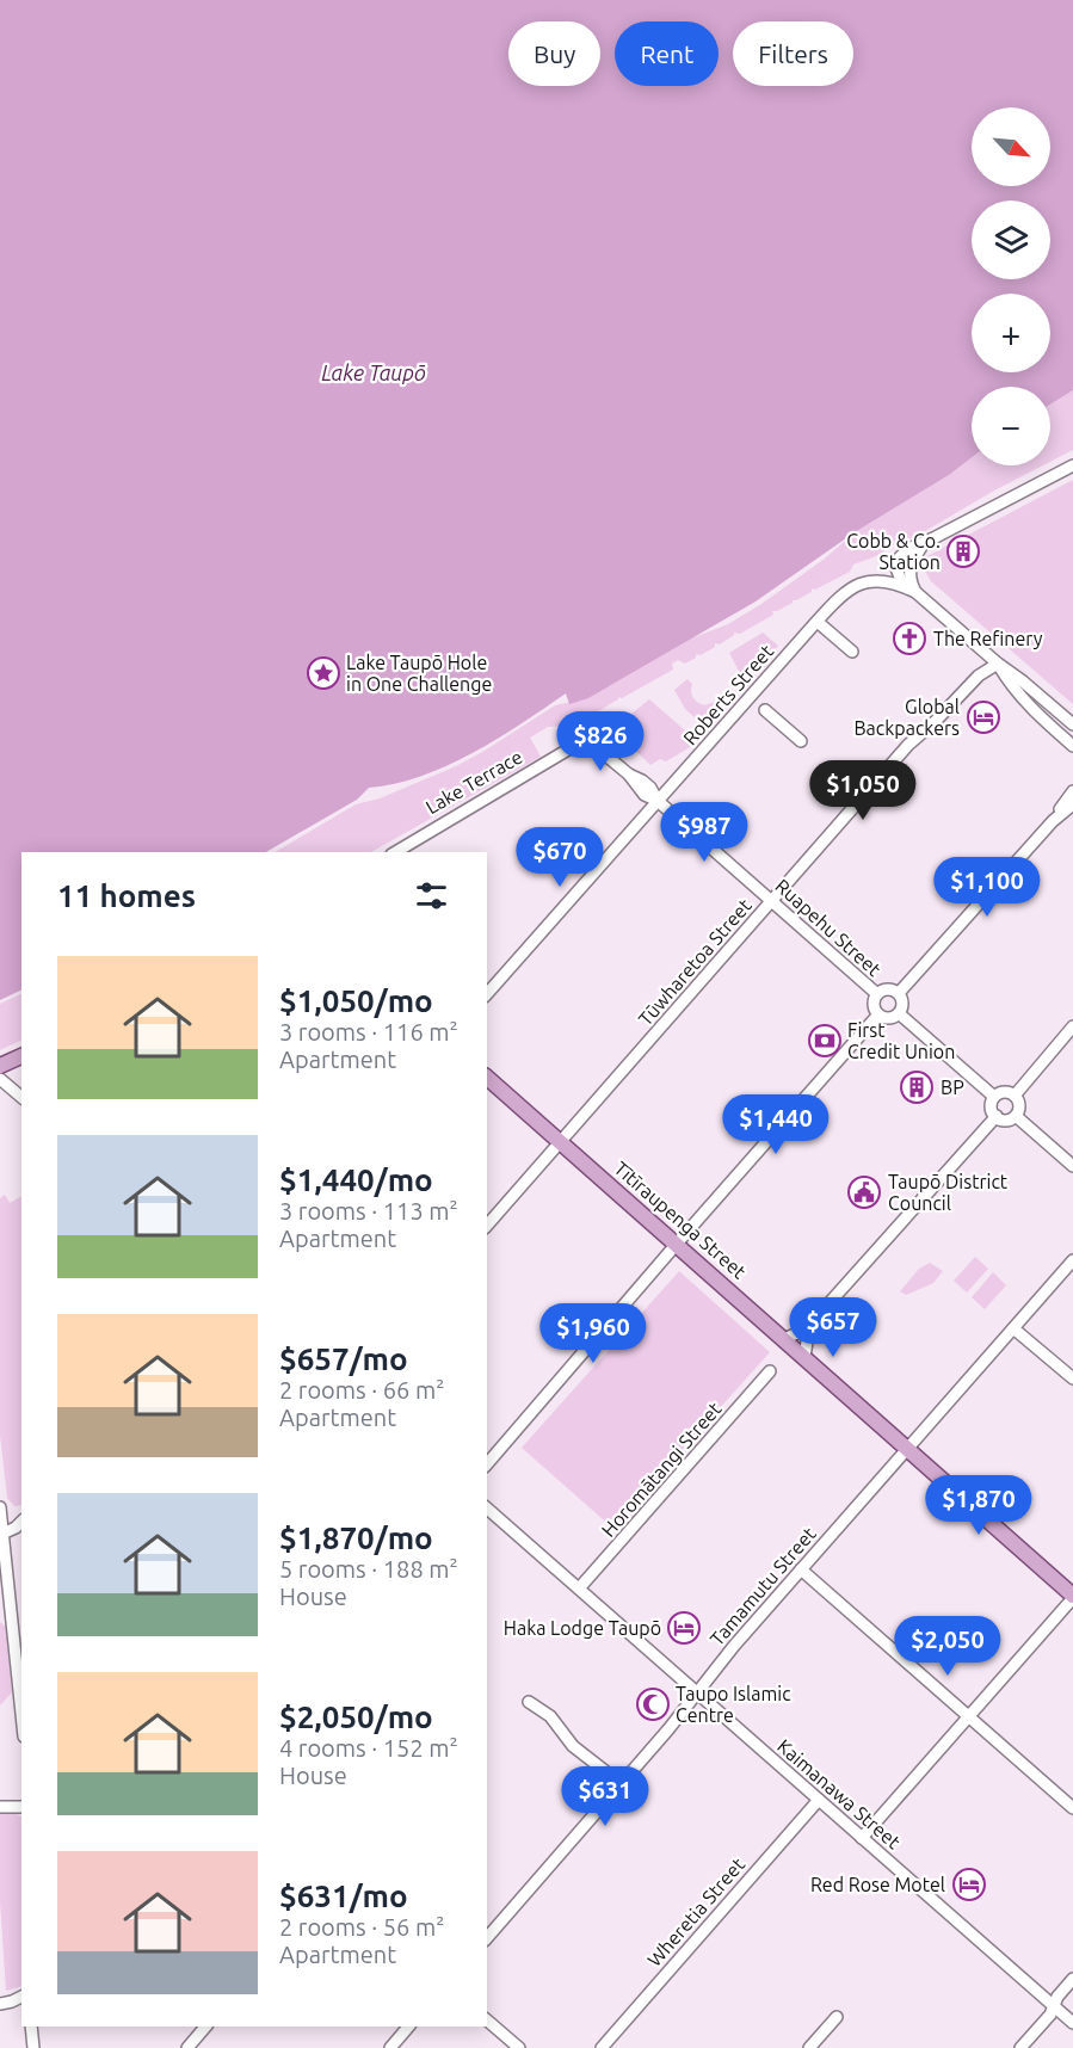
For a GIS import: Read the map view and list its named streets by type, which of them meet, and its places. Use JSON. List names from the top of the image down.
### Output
{
  "streets": {
    "main road": ["Tītīraupenga Street"],
    "street": [
      "Roberts Street",
      "Lake Terrace",
      "Ruapehu Street",
      "Tūwharetoa Street",
      "Horomātangi Street",
      "Tamamutu Street",
      "Kaimanawa Street",
      "Wheretia Street"
    ]
  },
  "crossings": [
    ["Roberts Street", "Ruapehu Street"],
    ["Lake Terrace", "Ruapehu Street"],
    ["Ruapehu Street", "Tūwharetoa Street"],
    ["Tūwharetoa Street", "Tītīraupenga Street"],
    ["Tītīraupenga Street", "Tamamutu Street"],
    ["Horomātangi Street", "Kaimanawa Street"],
    ["Tamamutu Street", "Kaimanawa Street"],
    ["Kaimanawa Street", "Wheretia Street"]
  ],
  "water": ["Lake Taupō"],
  "places": {
    "building": ["Cobb & Co. Station", "BP"],
    "church": ["The Refinery"],
    "place": ["Lake Taupō Hole in One Challenge"],
    "hotel": ["Global Backpackers", "Haka Lodge Taupō", "Red Rose Motel"],
    "bank": ["First Credit Union"],
    "public building": ["Taupō District Council"],
    "mosque": ["Taupo Islamic Centre"]
  },
  "north": "bottom right",
  "page": {
    "chip": ["Buy", "Rent", "Filters"],
    "map_buttons": ["+", "−"],
    "price": [
      "$826",
      "$1,050",
      "$987",
      "$670",
      "$1,100",
      "$1,440",
      "$657",
      "$1,960",
      "$1,870",
      "$2,050",
      "$631"
    ],
    "heading": "11 homes",
    "list": [
      {
        "name": "$1,050/mo",
        "note": "3 rooms · 116 m² · Apartment"
      },
      {
        "name": "$1,440/mo",
        "note": "3 rooms · 113 m² · Apartment"
      },
      {
        "name": "$657/mo",
        "note": "2 rooms · 66 m² · Apartment"
      },
      {
        "name": "$1,870/mo",
        "note": "5 rooms · 188 m² · House"
      },
      {
        "name": "$2,050/mo",
        "note": "4 rooms · 152 m² · House"
      },
      {
        "name": "$631/mo",
        "note": "2 rooms · 56 m² · Apartment"
      }
    ]
  }
}
